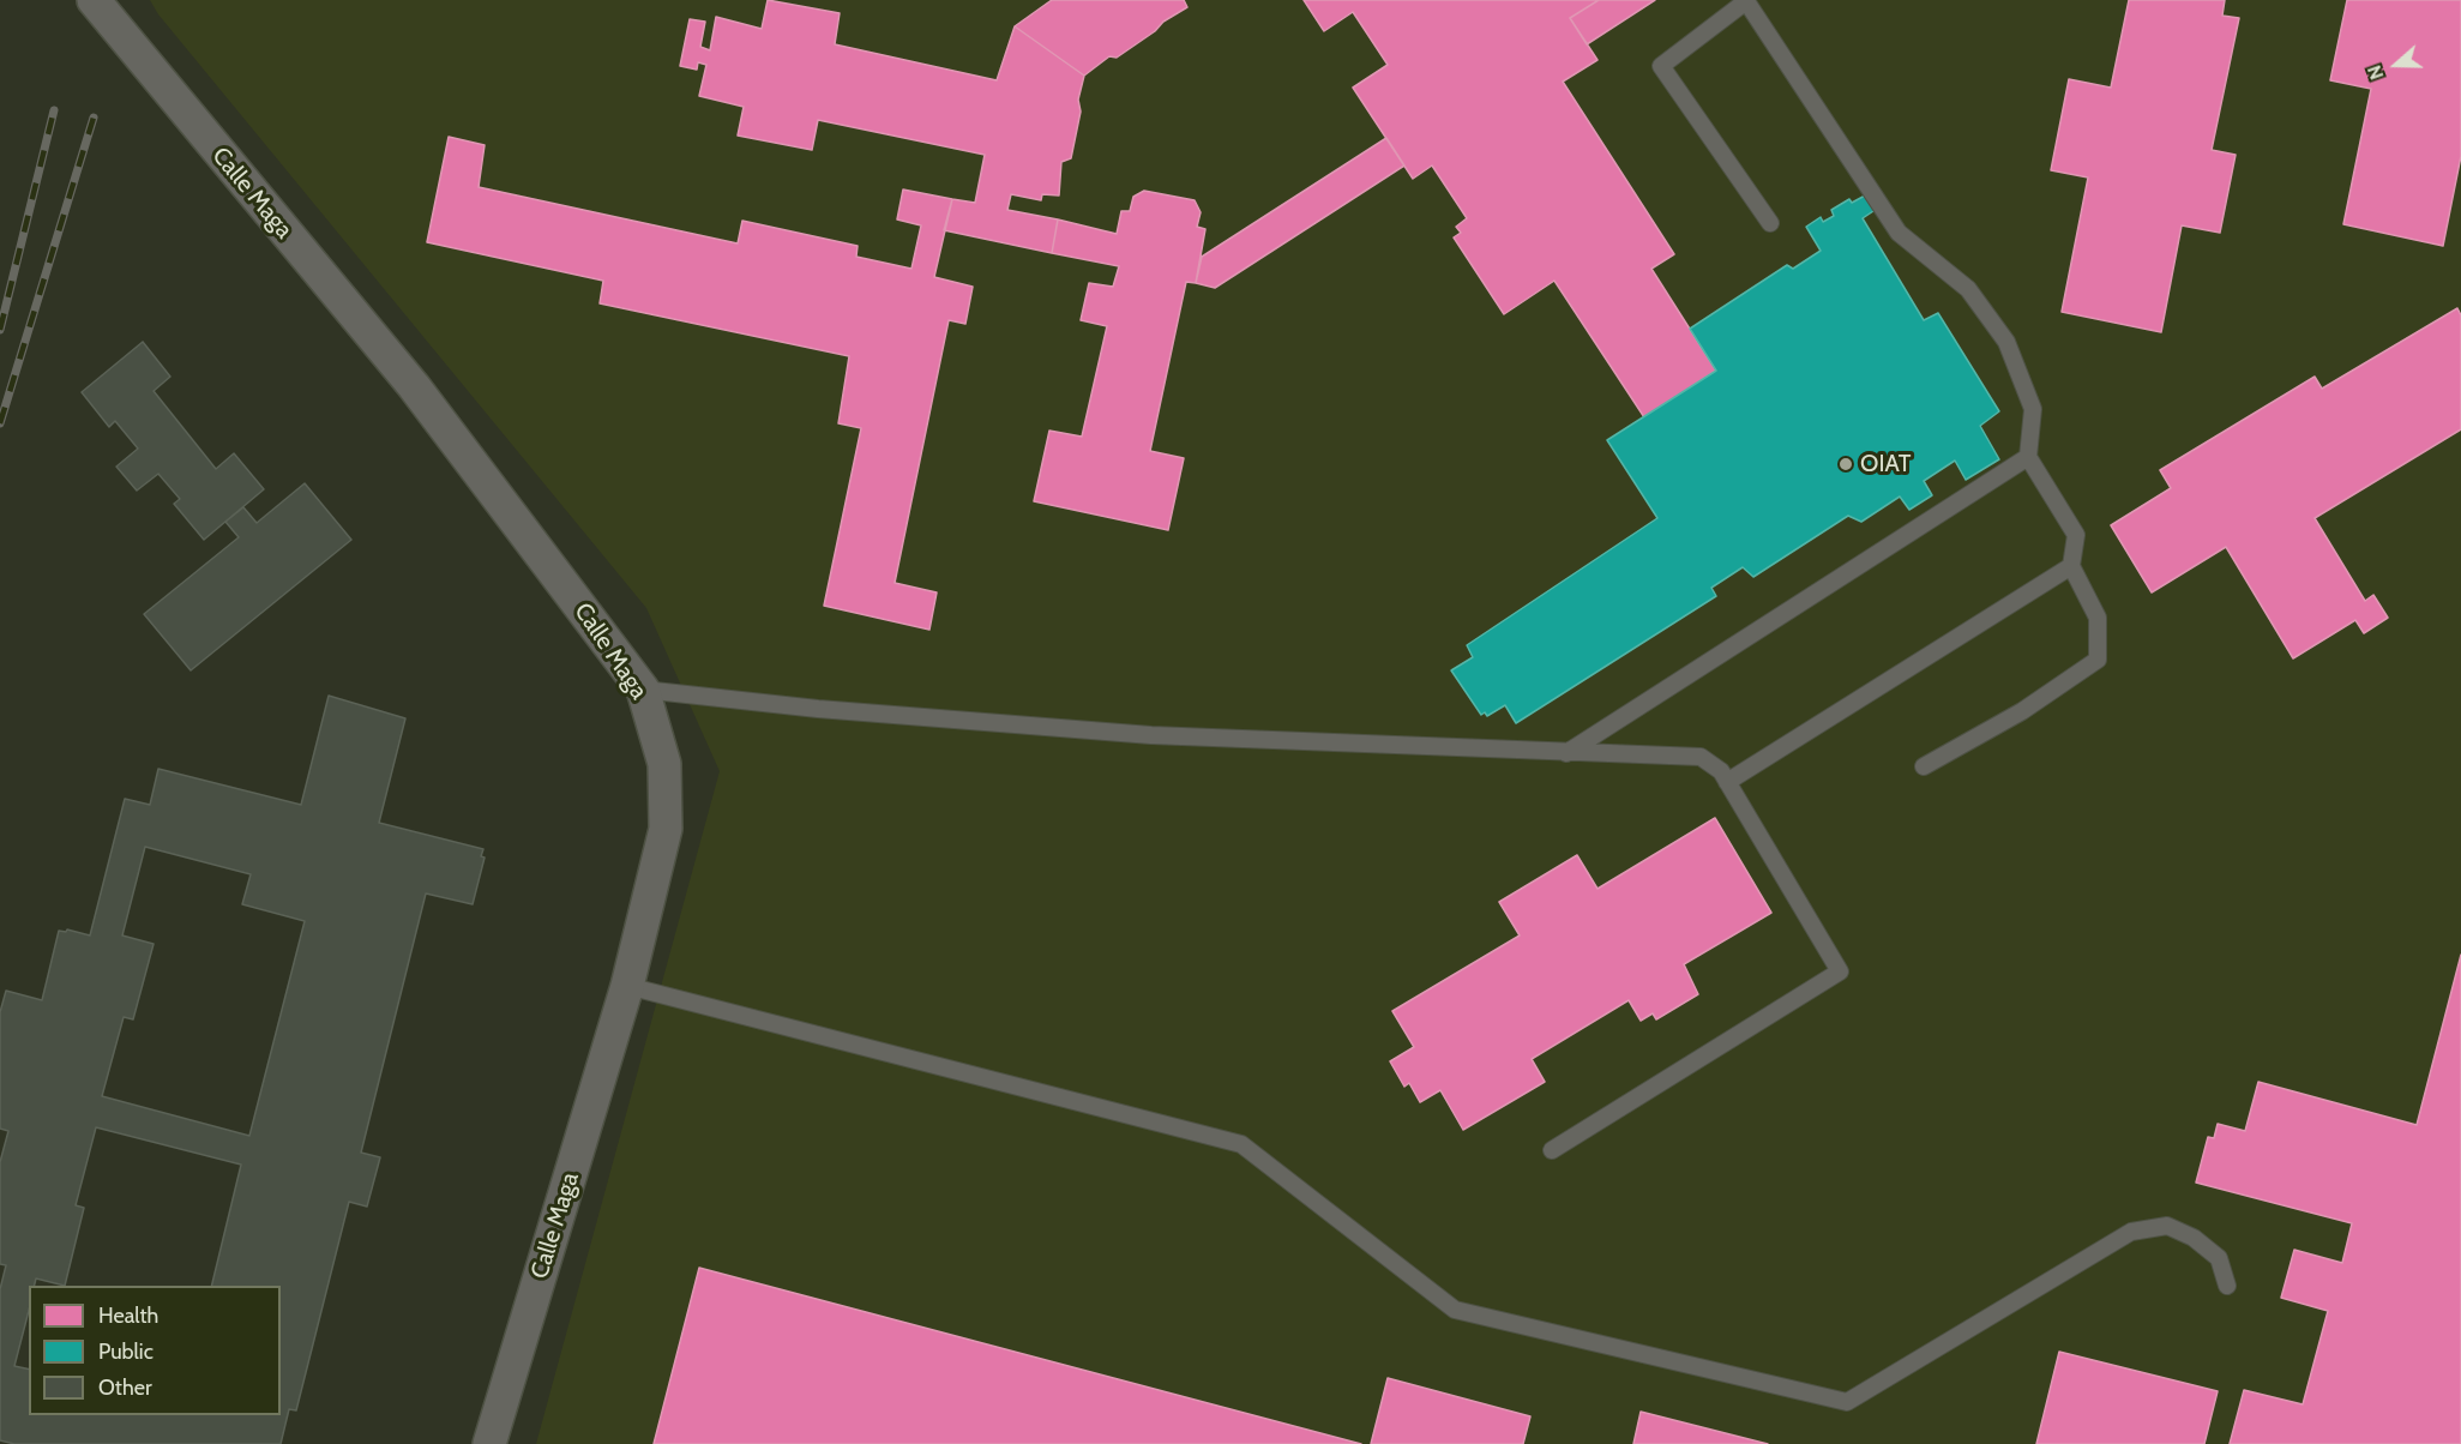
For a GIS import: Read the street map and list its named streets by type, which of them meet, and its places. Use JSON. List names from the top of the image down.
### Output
{
  "streets": {
    "street": ["Calle Maga"]
  },
  "places": ["OIAT"],
  "legend": ["Health", "Public", "Other"],
  "north": "left"
}
